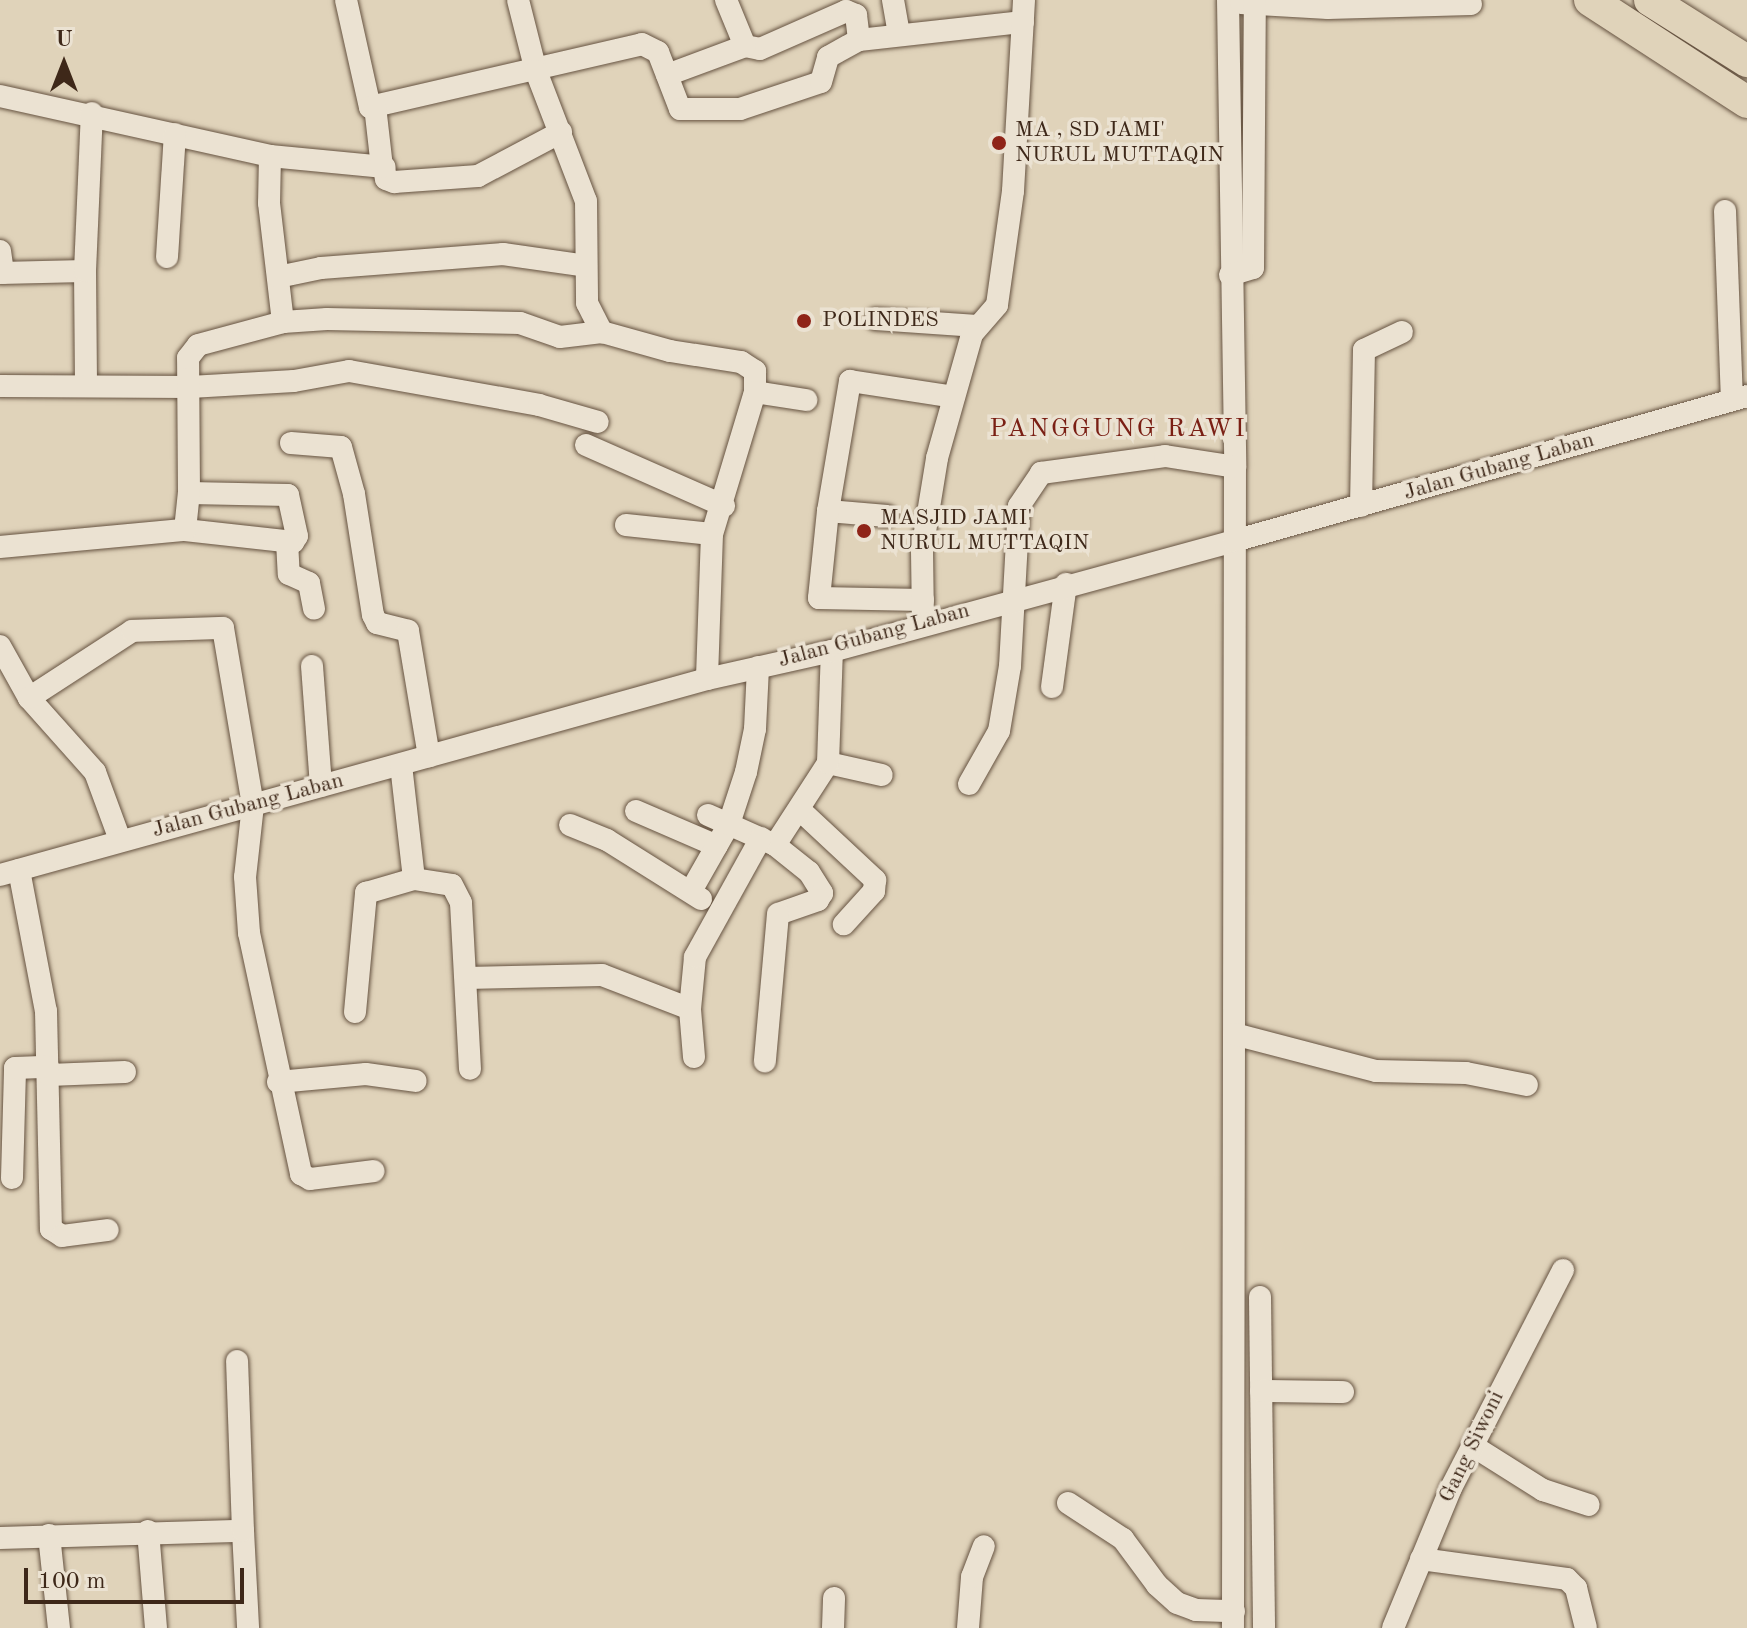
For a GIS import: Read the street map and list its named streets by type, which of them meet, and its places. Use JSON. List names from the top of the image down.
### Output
{
  "streets": {
    "street": ["Jalan Gubang Laban", "Gang Siwoni"]
  },
  "districts": ["PANGGUNG RAWI"],
  "places": ["MA , SD JAMI' NURUL MUTTAQIN", "POLINDES", "MASJID JAMI' NURUL MUTTAQIN"],
  "scale_bar": "100 m",
  "north": "top"
}
